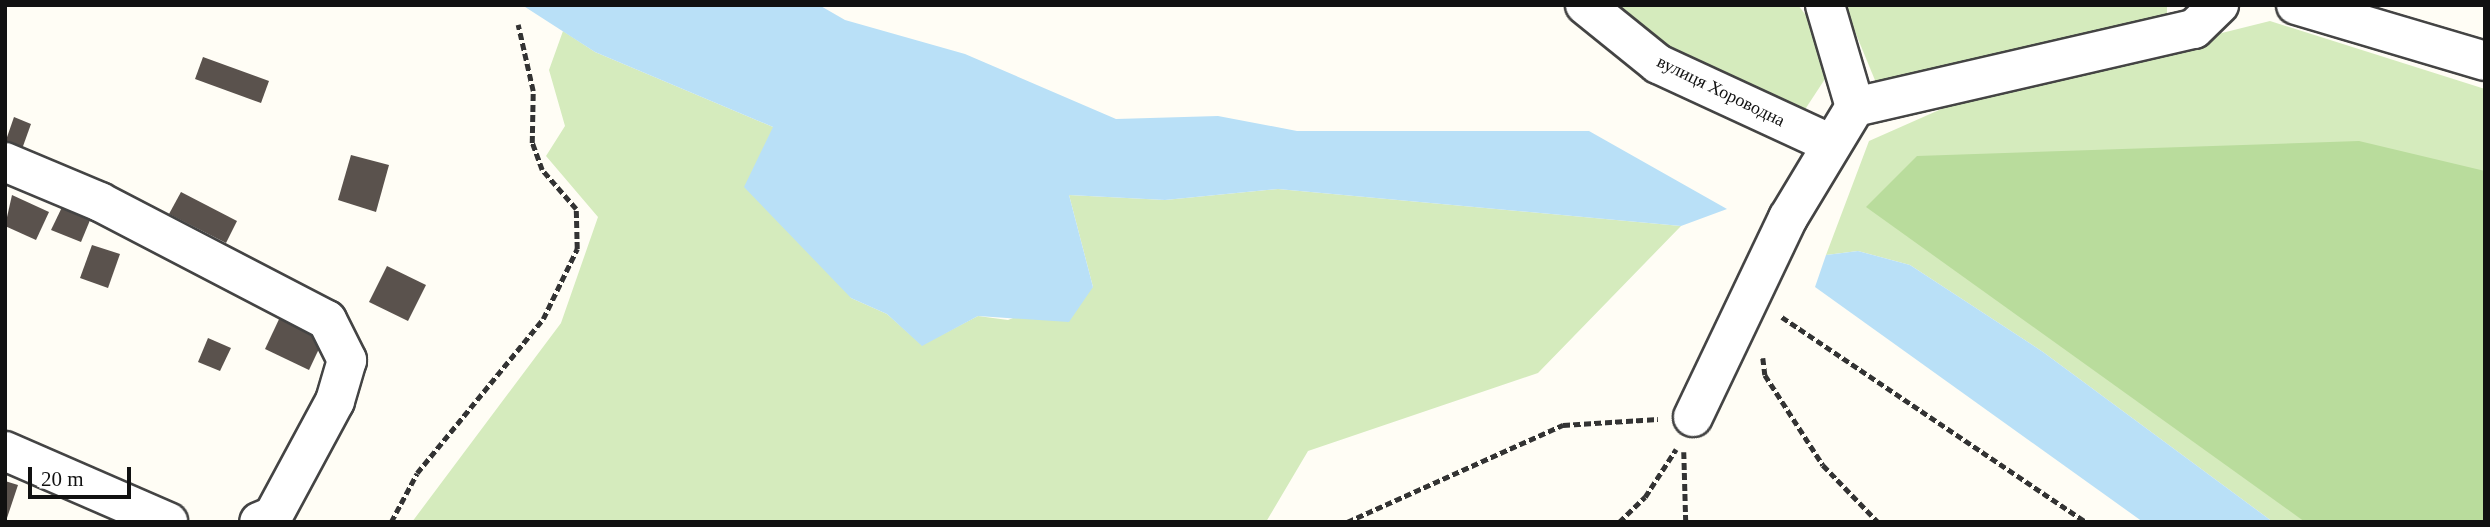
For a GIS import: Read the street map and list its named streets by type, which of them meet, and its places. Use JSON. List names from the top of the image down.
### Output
{
  "streets": {
    "street": ["вулиця Хороводна"]
  },
  "scale_bar": "20 m"
}
